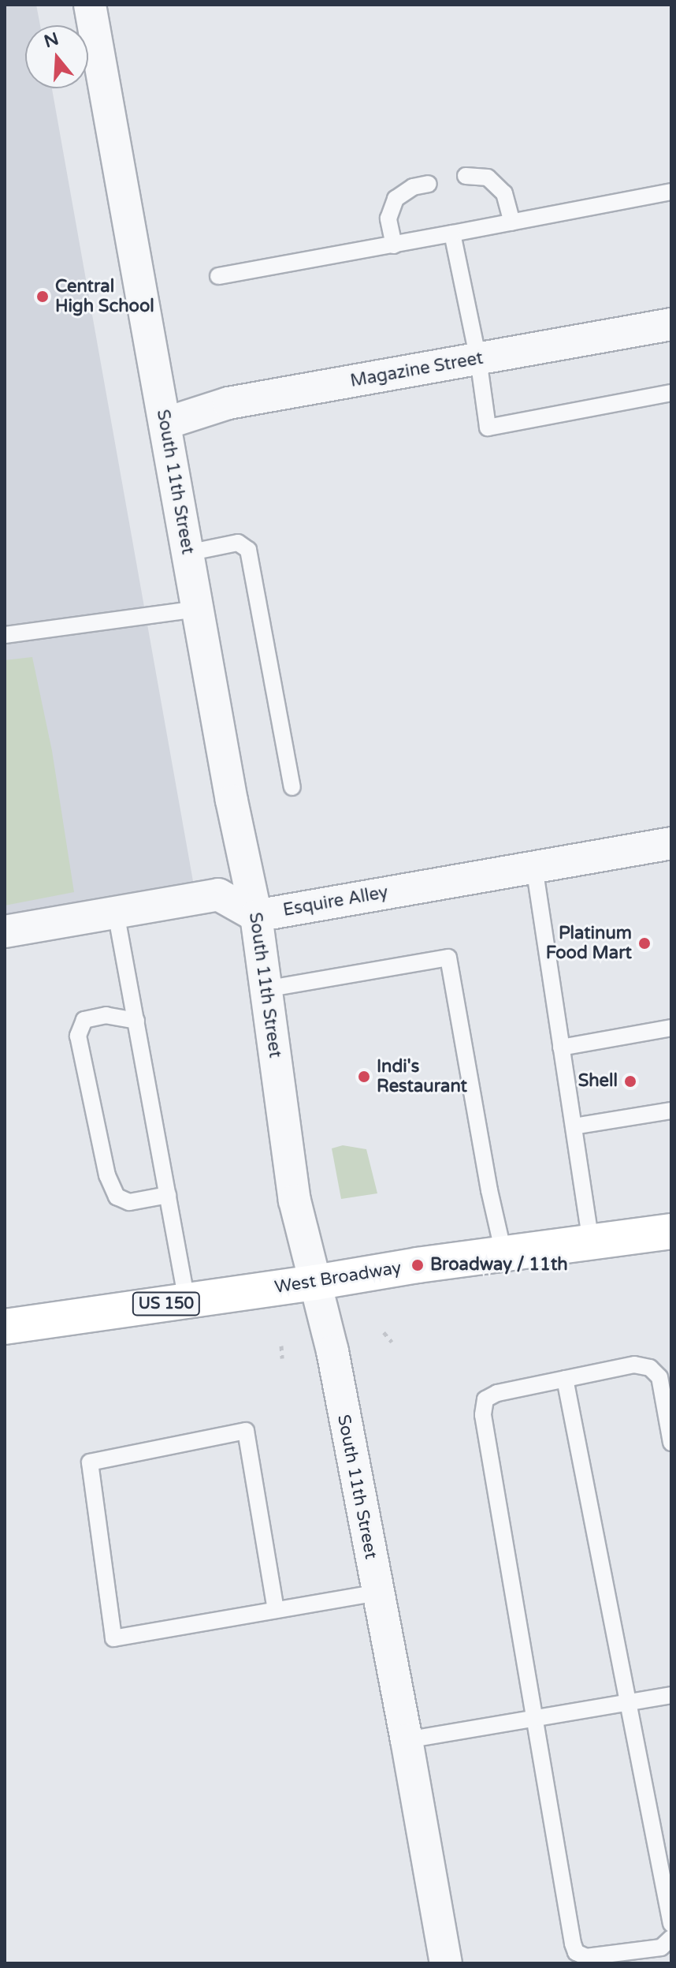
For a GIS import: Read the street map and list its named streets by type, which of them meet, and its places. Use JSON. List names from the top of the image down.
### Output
{
  "streets": {
    "main road": ["West Broadway", "US 150"],
    "street": ["Magazine Street", "South 11th Street", "Esquire Alley"]
  },
  "crossings": [
    ["Magazine Street", "South 11th Street"],
    ["South 11th Street", "Esquire Alley"],
    ["South 11th Street", "West Broadway"]
  ],
  "places": [
    "Central High School",
    "Platinum Food Mart",
    "Indi's Restaurant",
    "Shell",
    "Broadway / 11th"
  ],
  "north": "top"
}
